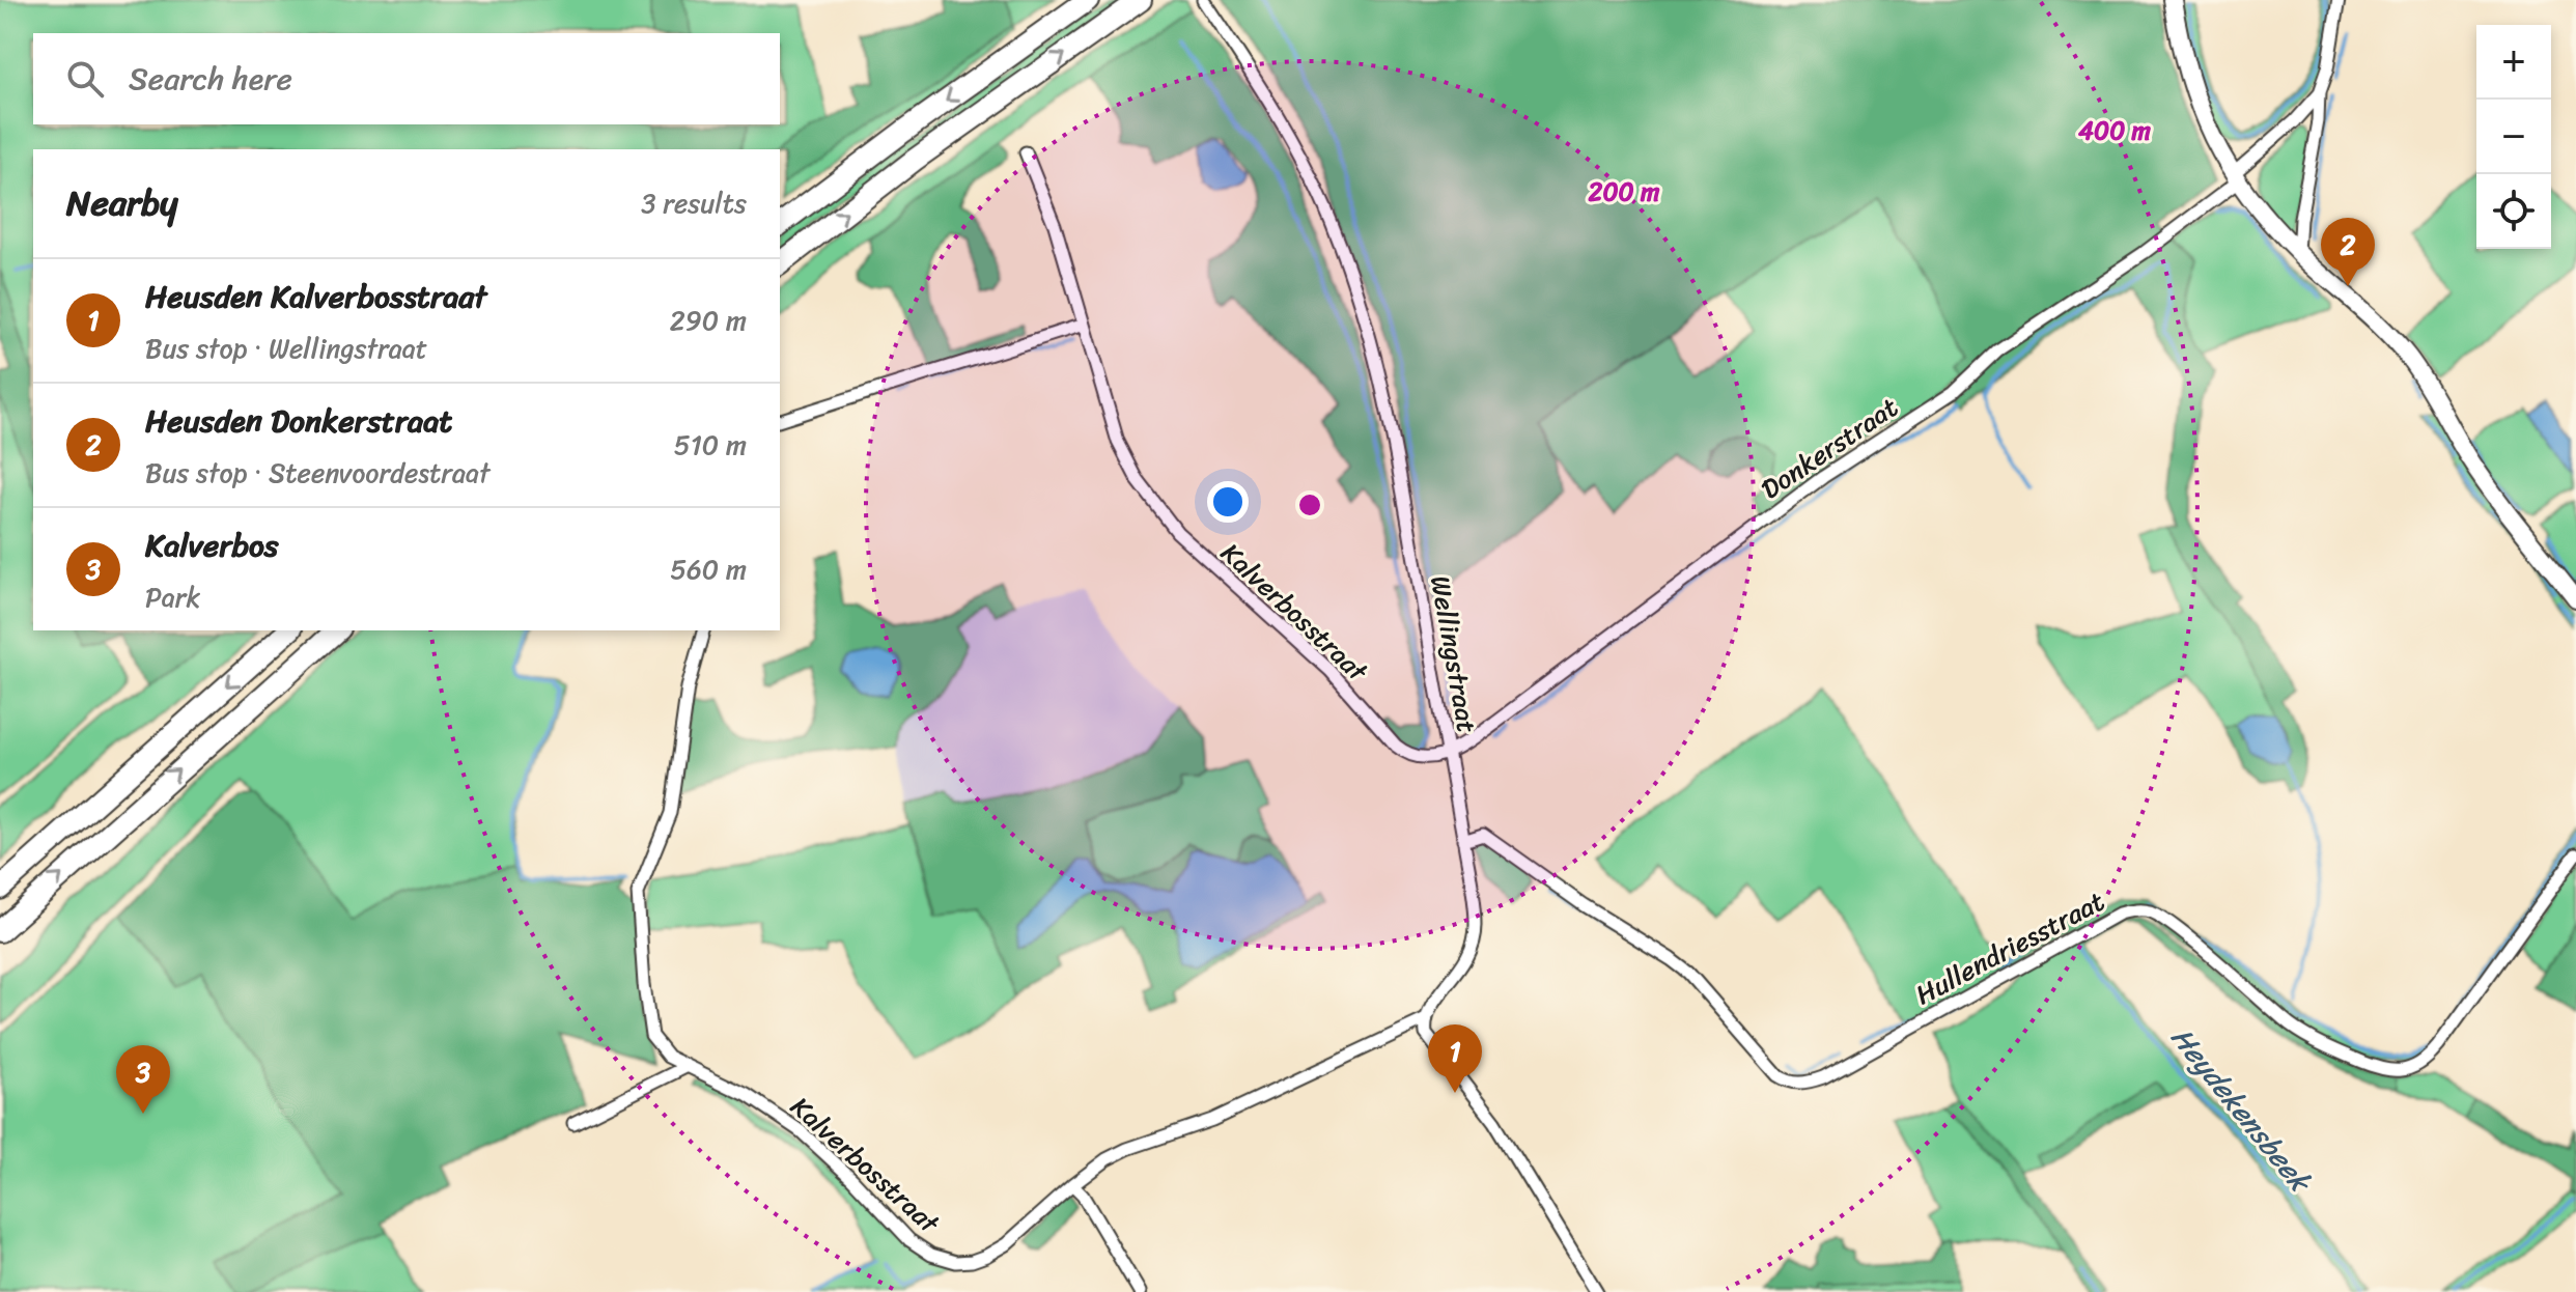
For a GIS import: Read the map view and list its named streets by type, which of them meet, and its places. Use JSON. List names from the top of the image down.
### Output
{
  "streets": {
    "street": [
      "Donkerstraat",
      "Kalverbosstraat",
      "Wellingstraat",
      "Hullendriesstraat"
    ]
  },
  "crossings": [
    ["Donkerstraat", "Kalverbosstraat"],
    ["Donkerstraat", "Wellingstraat"],
    ["Kalverbosstraat", "Wellingstraat"],
    ["Wellingstraat", "Hullendriesstraat"]
  ],
  "water": ["Heydekensbeek"],
  "page": {
    "map_buttons": ["+", "−"],
    "search": "Search here",
    "heading": ["Nearby", "3 results"],
    "pins": ["2", "1", "3"],
    "list": [
      {
        "mark": "1",
        "name": "Heusden Kalverbosstraat",
        "note": "Bus stop · Wellingstraat",
        "value": "290 m"
      },
      {
        "mark": "2",
        "name": "Heusden Donkerstraat",
        "note": "Bus stop · Steenvoordestraat",
        "value": "510 m"
      },
      {
        "mark": "3",
        "name": "Kalverbos",
        "note": "Park",
        "value": "560 m"
      }
    ]
  },
  "rings": ["400 m", "200 m"]
}
